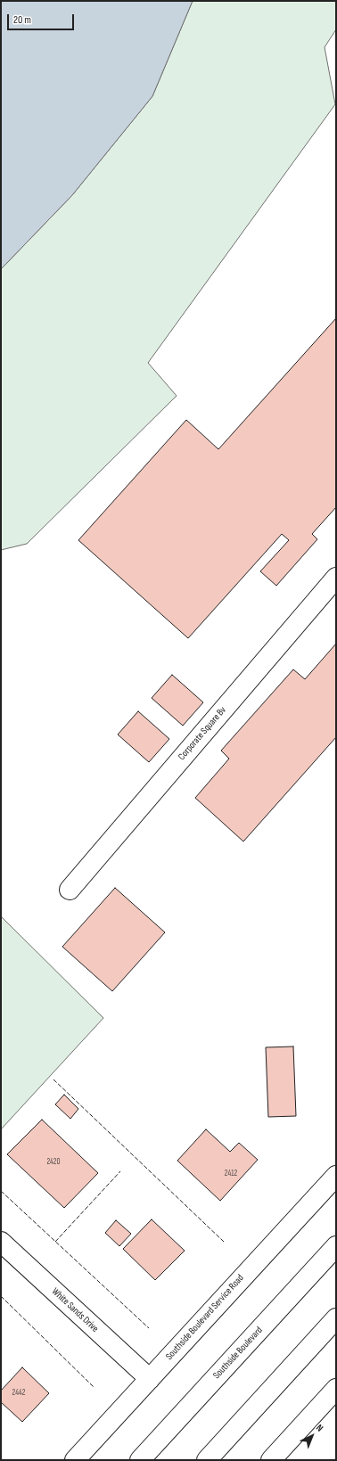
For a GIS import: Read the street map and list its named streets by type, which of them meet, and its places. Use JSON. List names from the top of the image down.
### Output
{
  "streets": {
    "main road": [
      "Corporate Square Bv",
      "White Sands Drive",
      "Southside Boulevard Service Road",
      "Southside Boulevard"
    ]
  },
  "crossings": [
    ["White Sands Drive", "Southside Boulevard Service Road"]
  ],
  "house_numbers": ["2420", "2412", "2442"],
  "scale_bar": "20 m",
  "north": "top right"
}
